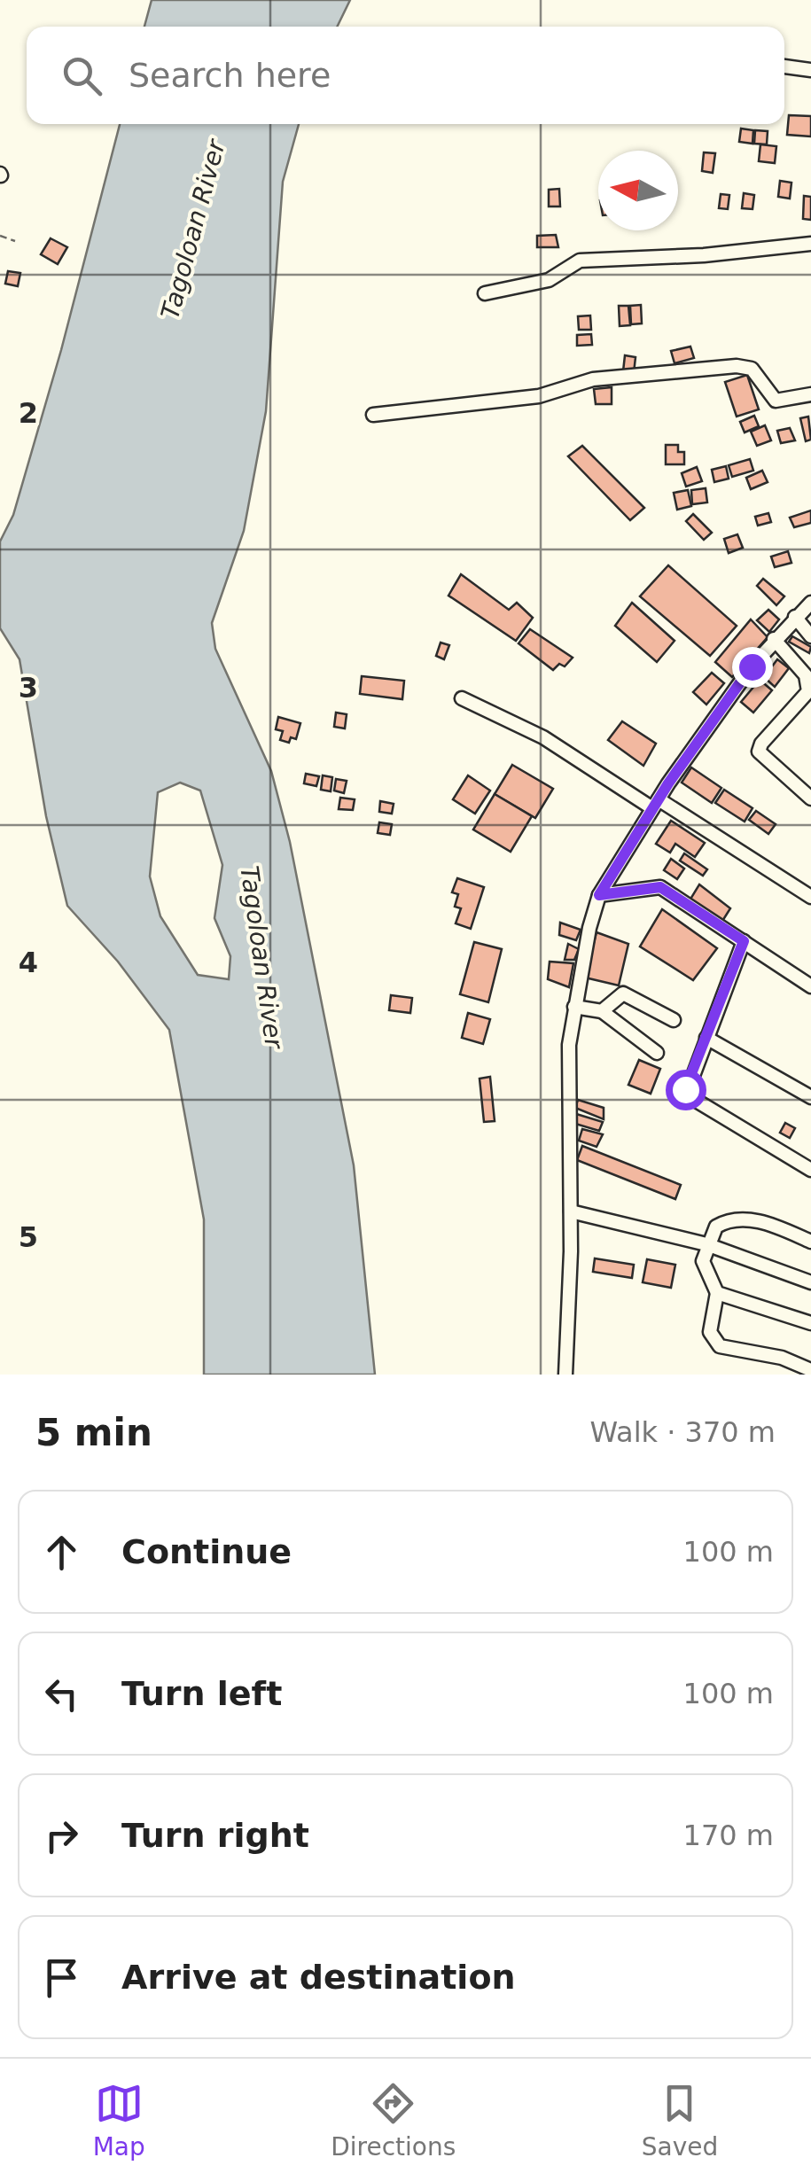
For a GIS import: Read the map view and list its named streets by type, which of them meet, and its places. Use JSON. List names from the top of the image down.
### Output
{
  "water": ["Tagoloan River"],
  "north": "left",
  "page": {
    "search": "Search here",
    "heading": ["5 min", "Walk · 370 m"],
    "list": [
      ["Continue", "100 m"],
      ["Turn left", "100 m"],
      ["Turn right", "170 m"],
      "Arrive at destination"
    ],
    "nav": ["Map", "Directions", "Saved"]
  },
  "grid": {
    "rows": [
      "2",
      "3",
      "4",
      "5"
    ]
  }
}
